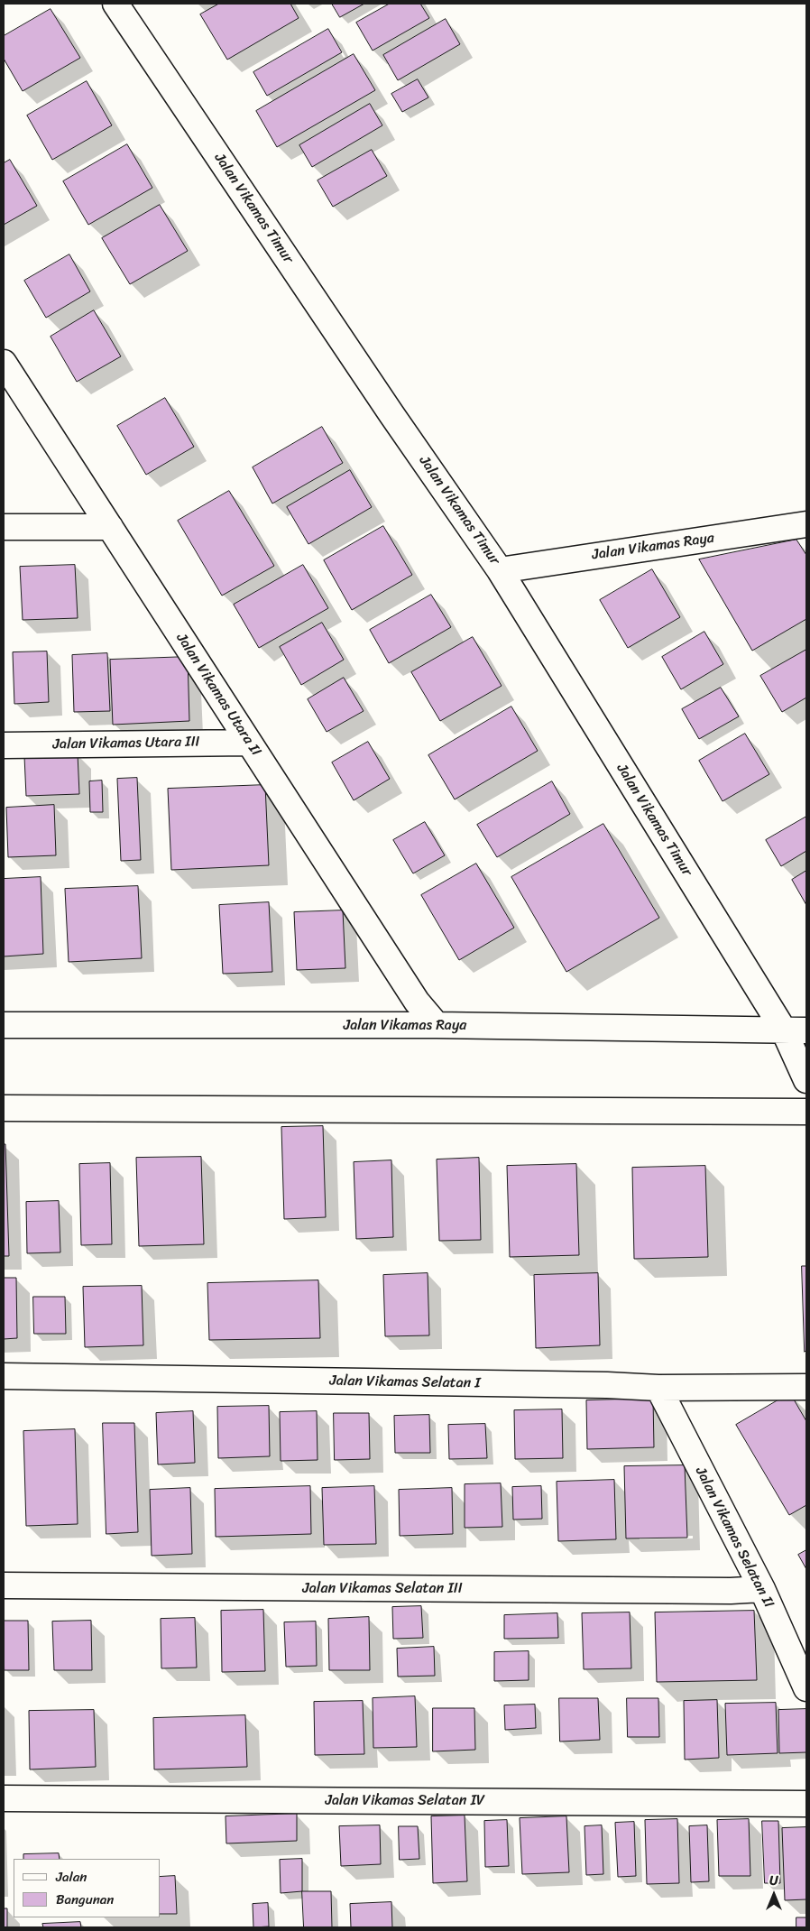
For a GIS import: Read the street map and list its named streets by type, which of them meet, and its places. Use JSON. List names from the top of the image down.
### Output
{
  "streets": {
    "street": [
      "Jalan Vikamas Timur",
      "Jalan Vikamas Raya",
      "Jalan Vikamas Utara II",
      "Jalan Vikamas Utara III",
      "Jalan Vikamas Selatan I",
      "Jalan Vikamas Selatan II",
      "Jalan Vikamas Selatan III",
      "Jalan Vikamas Selatan IV"
    ]
  },
  "crossings": [
    ["Jalan Vikamas Timur", "Jalan Vikamas Raya"],
    ["Jalan Vikamas Raya", "Jalan Vikamas Utara II"],
    ["Jalan Vikamas Utara II", "Jalan Vikamas Utara III"],
    ["Jalan Vikamas Selatan I", "Jalan Vikamas Selatan II"],
    ["Jalan Vikamas Selatan II", "Jalan Vikamas Selatan III"]
  ],
  "legend": ["Jalan", "Bangunan"],
  "north": "top"
}
